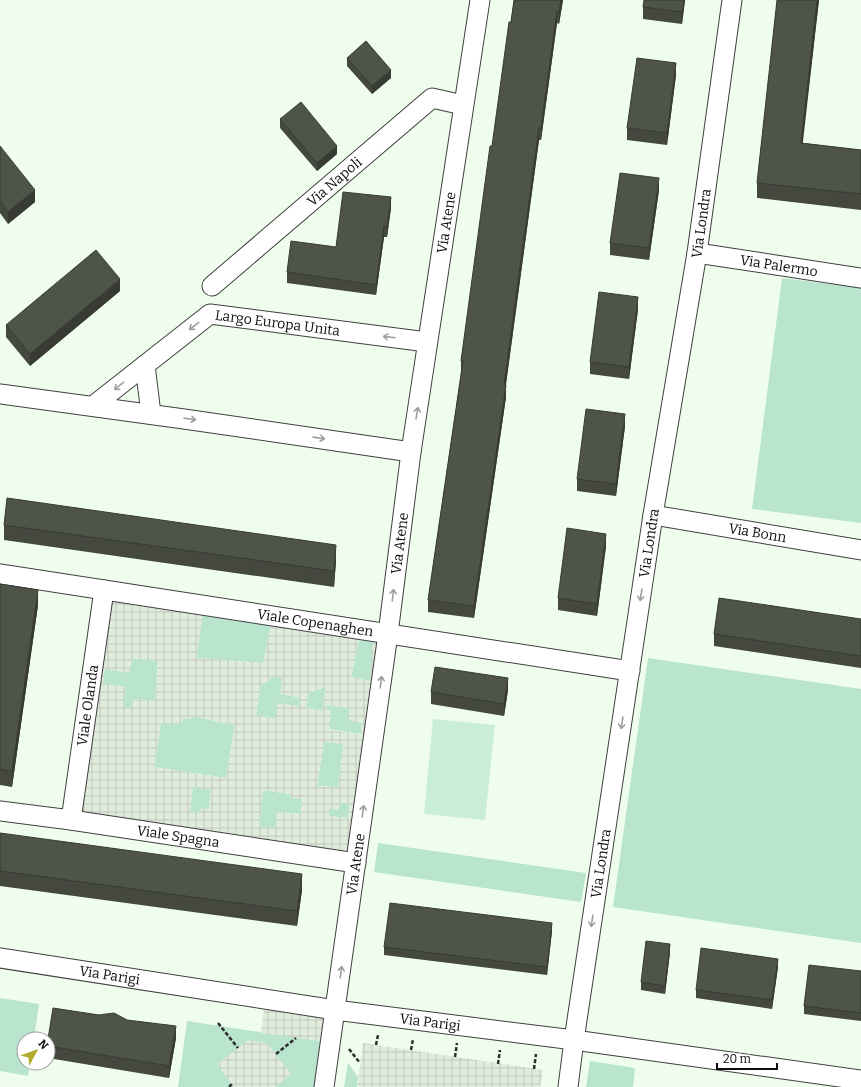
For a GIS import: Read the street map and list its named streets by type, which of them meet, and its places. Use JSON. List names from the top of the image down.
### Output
{
  "streets": {
    "street": [
      "Via Napoli",
      "Via Atene",
      "Via Londra",
      "Via Palermo",
      "Largo Europa Unita",
      "Via Bonn",
      "Viale Copenaghen",
      "Viale Olanda",
      "Viale Spagna",
      "Via Parigi"
    ]
  },
  "crossings": [
    ["Via Napoli", "Via Atene"],
    ["Via Atene", "Largo Europa Unita"],
    ["Via Atene", "Viale Copenaghen"],
    ["Via Atene", "Viale Spagna"],
    ["Via Atene", "Via Parigi"],
    ["Via Londra", "Via Palermo"],
    ["Via Londra", "Via Bonn"],
    ["Via Londra", "Viale Copenaghen"],
    ["Via Londra", "Via Parigi"],
    ["Viale Copenaghen", "Viale Olanda"],
    ["Viale Olanda", "Viale Spagna"]
  ],
  "one_way": ["Via Atene", "Via Londra"],
  "scale_bar": "20 m",
  "north": "top right"
}
